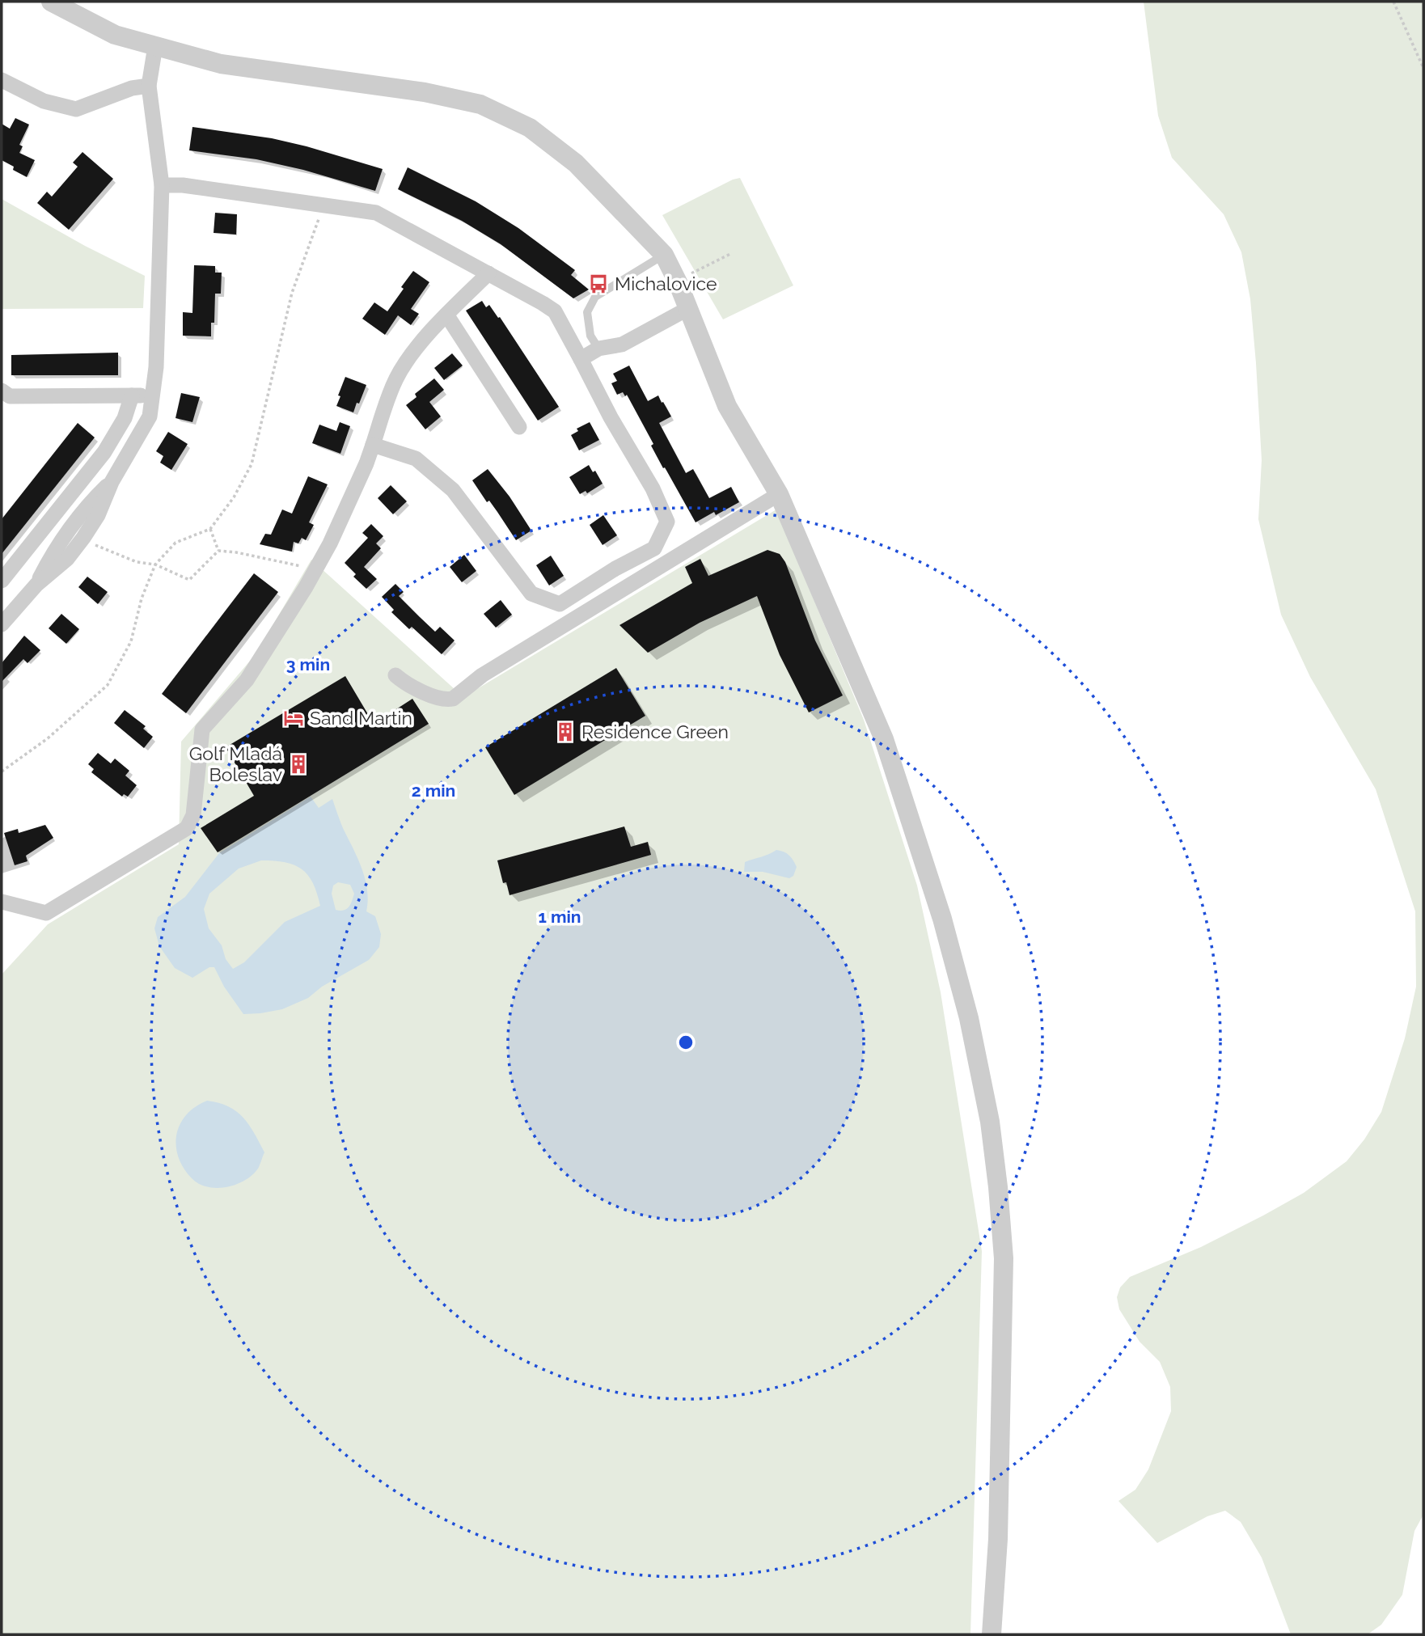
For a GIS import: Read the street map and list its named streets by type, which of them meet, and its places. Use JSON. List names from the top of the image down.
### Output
{
  "places": {
    "bus stop": ["Michalovice"],
    "hotel": ["Sand Martin"],
    "building": ["Residence Green", "Golf Mladá Boleslav"]
  },
  "rings": ["3 min", "2 min", "1 min"]
}
